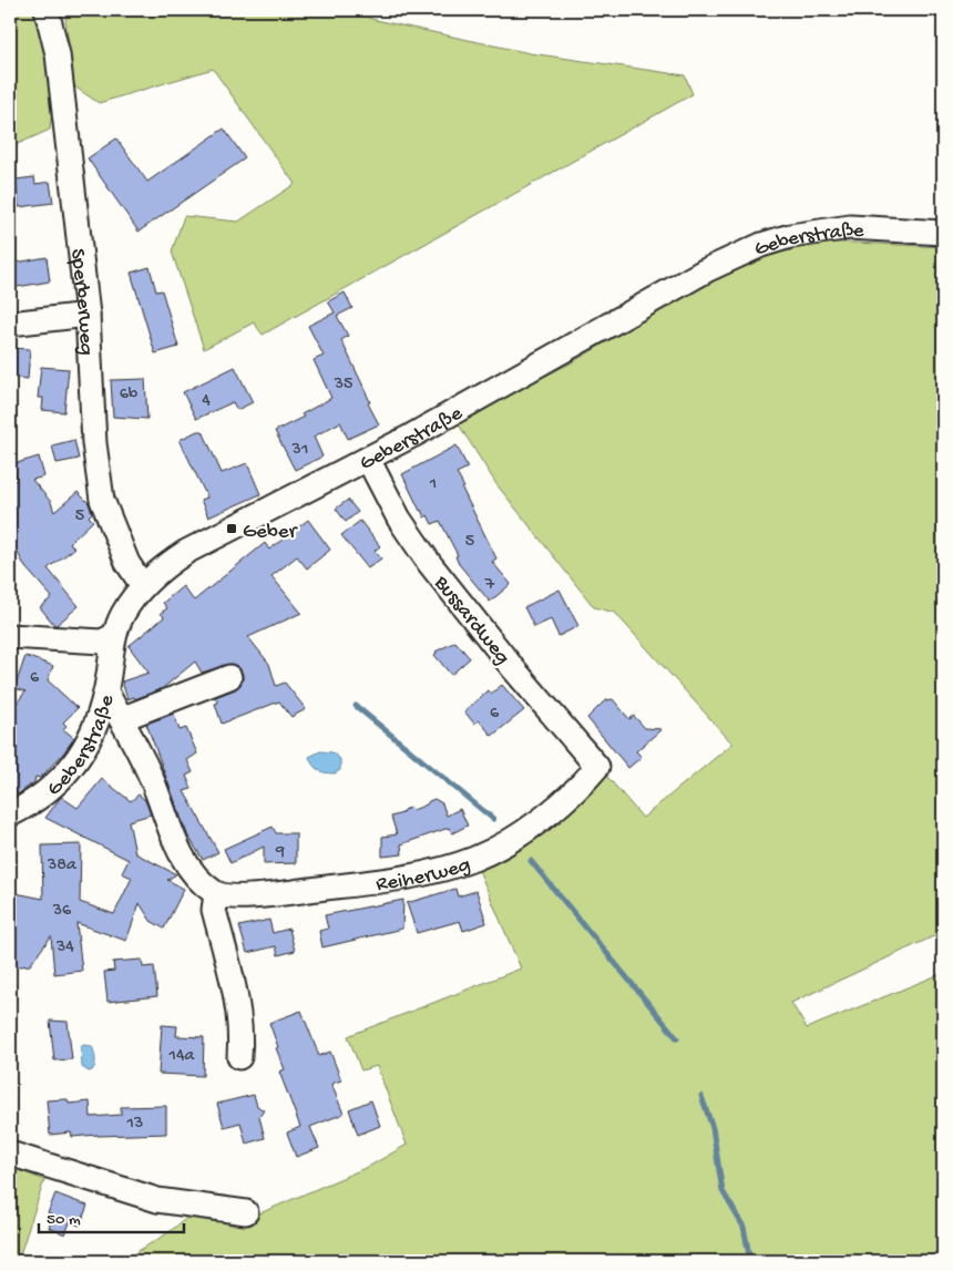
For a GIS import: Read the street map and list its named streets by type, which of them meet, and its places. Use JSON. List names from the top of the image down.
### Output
{
  "streets": {
    "street": [
      "Geberstraße",
      "Sperberweg",
      "Bussardweg",
      "Reiherweg"
    ]
  },
  "crossings": [
    ["Geberstraße", "Sperberweg"],
    ["Geberstraße", "Bussardweg"],
    ["Bussardweg", "Reiherweg"]
  ],
  "places": {
    "transit": ["Geber"]
  },
  "house_numbers": [
    "35",
    "6b",
    "4",
    "31",
    "1",
    "5",
    "5",
    "7",
    "6",
    "6",
    "9",
    "38a",
    "36",
    "34",
    "14a",
    "13"
  ],
  "scale_bar": "50 m"
}
